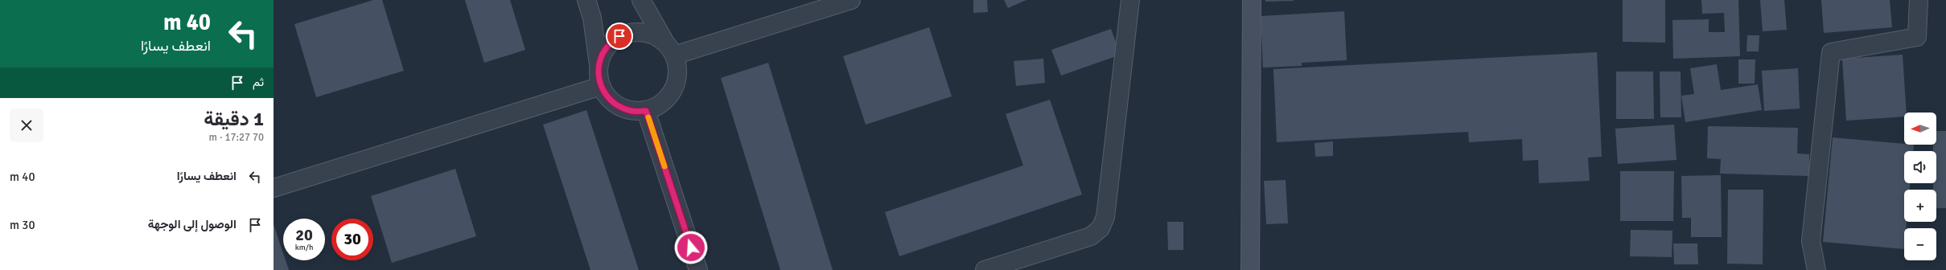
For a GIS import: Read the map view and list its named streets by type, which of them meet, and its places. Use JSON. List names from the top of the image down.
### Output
{
  "north": "left",
  "page": {
    "turn": ["40 m", "انعطف يسارًا"],
    "then": "ثم",
    "heading": ["1 دقيقة", "70 m · 17:27"],
    "map_buttons": ["+", "−"],
    "list": [
      {
        "name": "انعطف يسارًا",
        "value": "40 m"
      },
      {
        "name": "الوصول إلى الوجهة",
        "value": "30 m"
      }
    ],
    "speed": "20 km/h",
    "limit": "30"
  }
}
